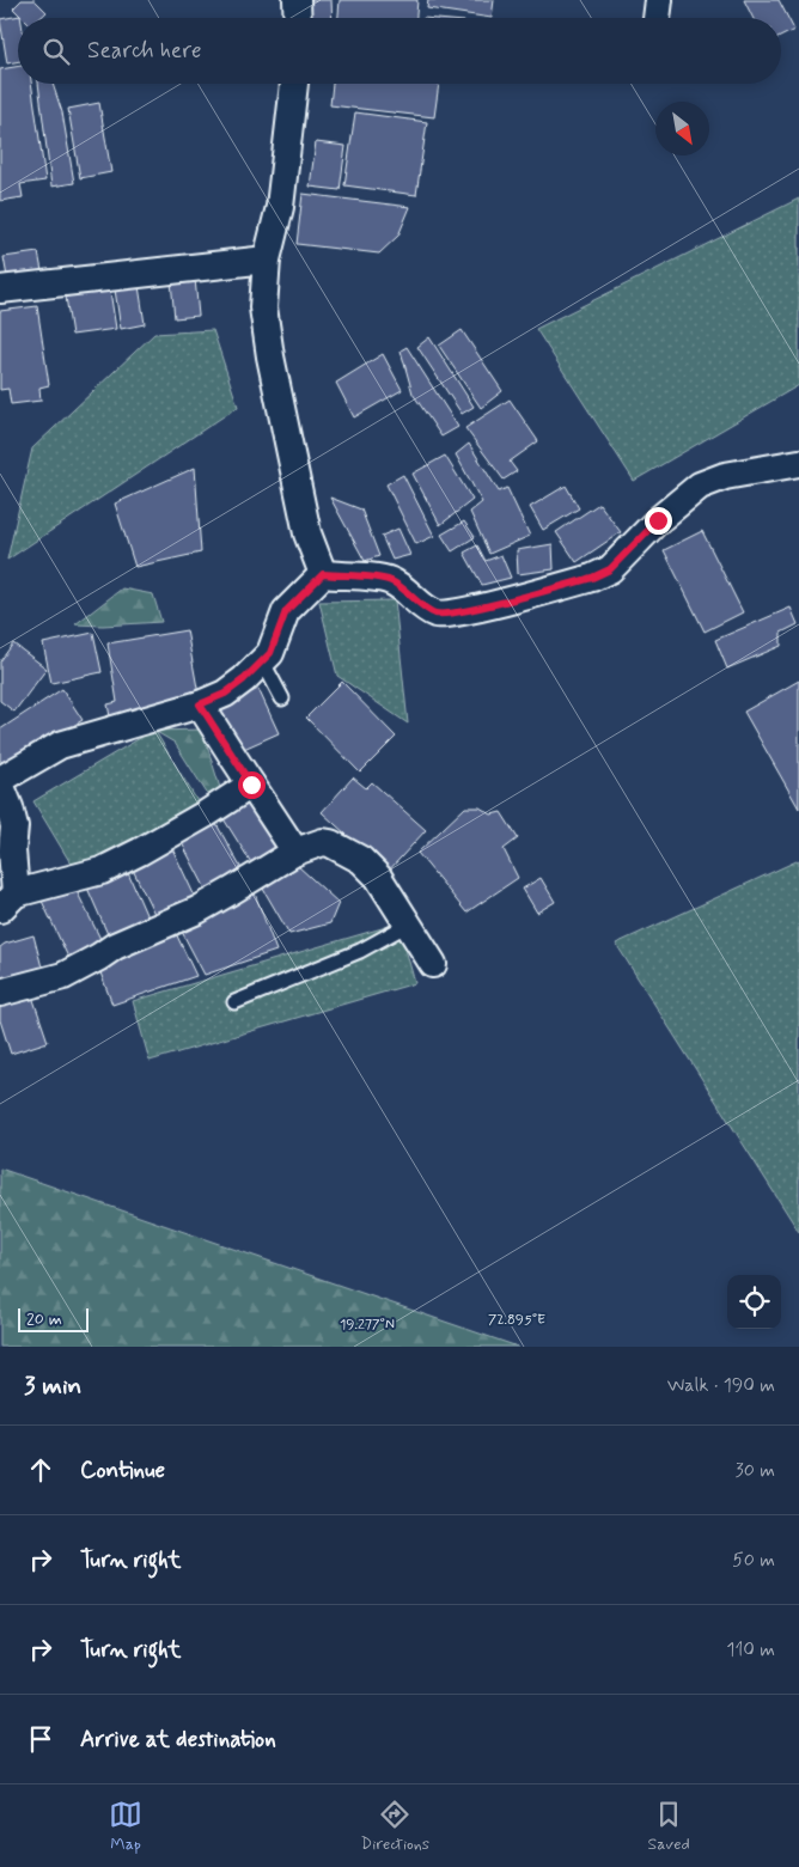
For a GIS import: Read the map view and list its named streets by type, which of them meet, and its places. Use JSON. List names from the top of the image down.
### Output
{
  "scale_bar": "20 m",
  "north": "bottom right",
  "page": {
    "search": "Search here",
    "scale": "20 m",
    "heading": ["3 min", "Walk · 190 m"],
    "list": [
      ["Continue", "30 m"],
      ["Turn right", "50 m"],
      ["Turn right", "110 m"],
      "Arrive at destination"
    ],
    "nav": ["Map", "Directions", "Saved"]
  },
  "coordinates": ["72.895°E", "19.277°N"]
}
